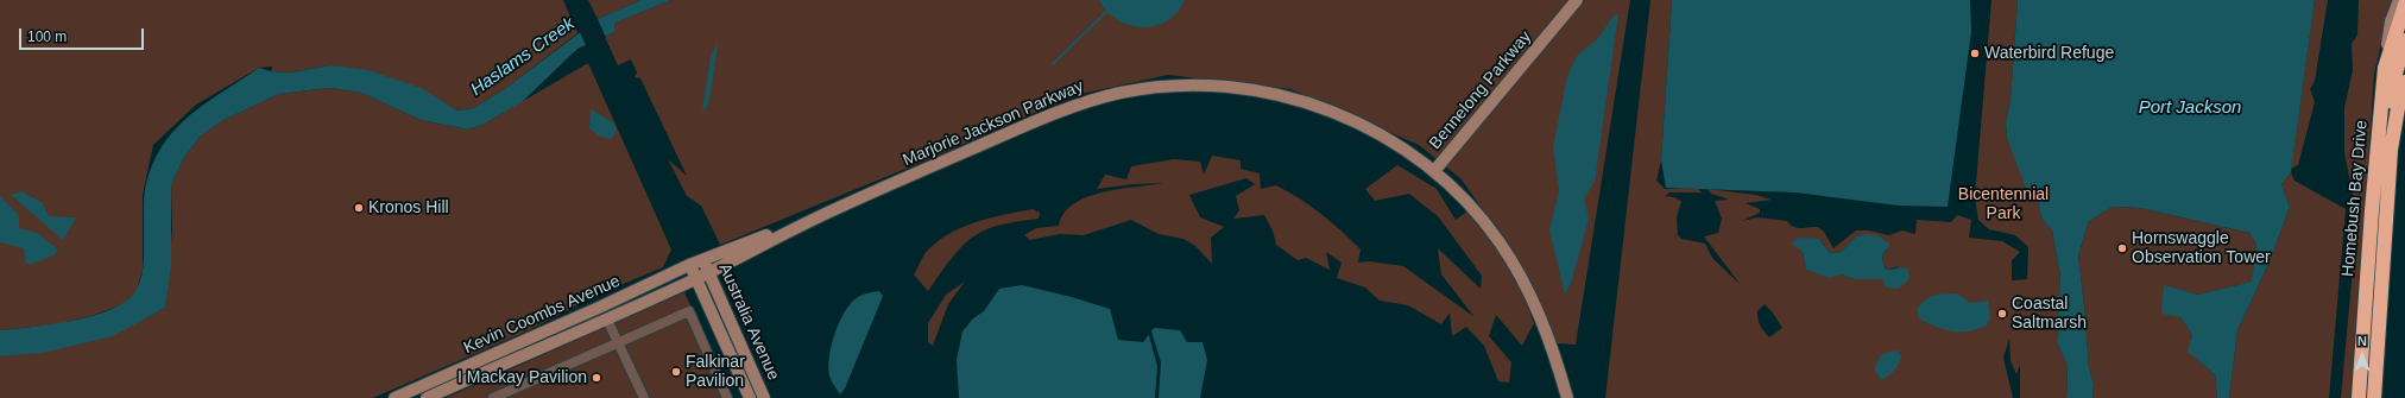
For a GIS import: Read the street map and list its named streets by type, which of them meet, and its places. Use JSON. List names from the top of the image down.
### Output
{
  "streets": {
    "highway": ["Homebush Bay Drive"],
    "street": [
      "Bennelong Parkway",
      "Marjorie Jackson Parkway",
      "Kevin Coombs Avenue",
      "Australia Avenue"
    ]
  },
  "crossings": [
    ["Bennelong Parkway", "Marjorie Jackson Parkway"],
    ["Marjorie Jackson Parkway", "Kevin Coombs Avenue"],
    ["Marjorie Jackson Parkway", "Australia Avenue"],
    ["Kevin Coombs Avenue", "Australia Avenue"]
  ],
  "water": ["Haslams Creek", "Port Jackson"],
  "parks": ["Bicentennial Park"],
  "places": [
    "Waterbird Refuge",
    "Kronos Hill",
    "Hornswaggle Observation Tower",
    "Coastal Saltmarsh",
    "Falkinar Pavilion",
    "I Mackay Pavilion"
  ],
  "scale_bar": "100 m",
  "north": "top"
}
